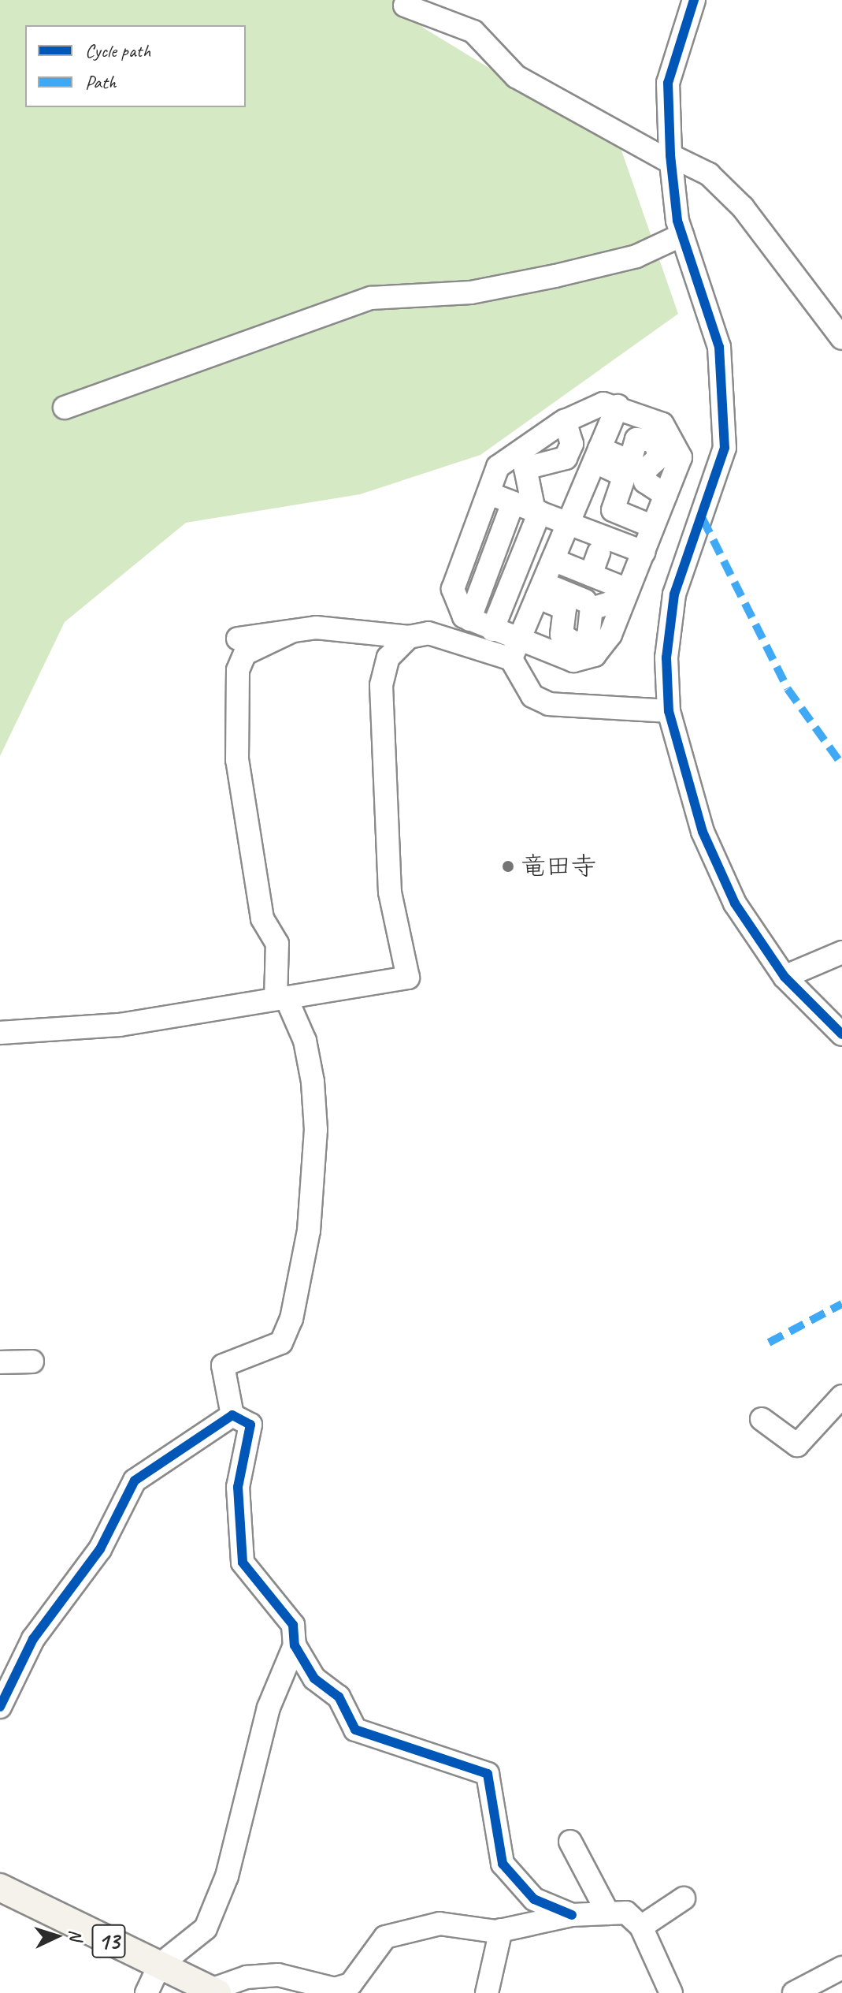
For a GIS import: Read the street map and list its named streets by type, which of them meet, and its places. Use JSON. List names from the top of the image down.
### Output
{
  "streets": {
    "main road": ["13"]
  },
  "places": ["竜田寺"],
  "legend": ["Cycle path", "Path"],
  "north": "right"
}
